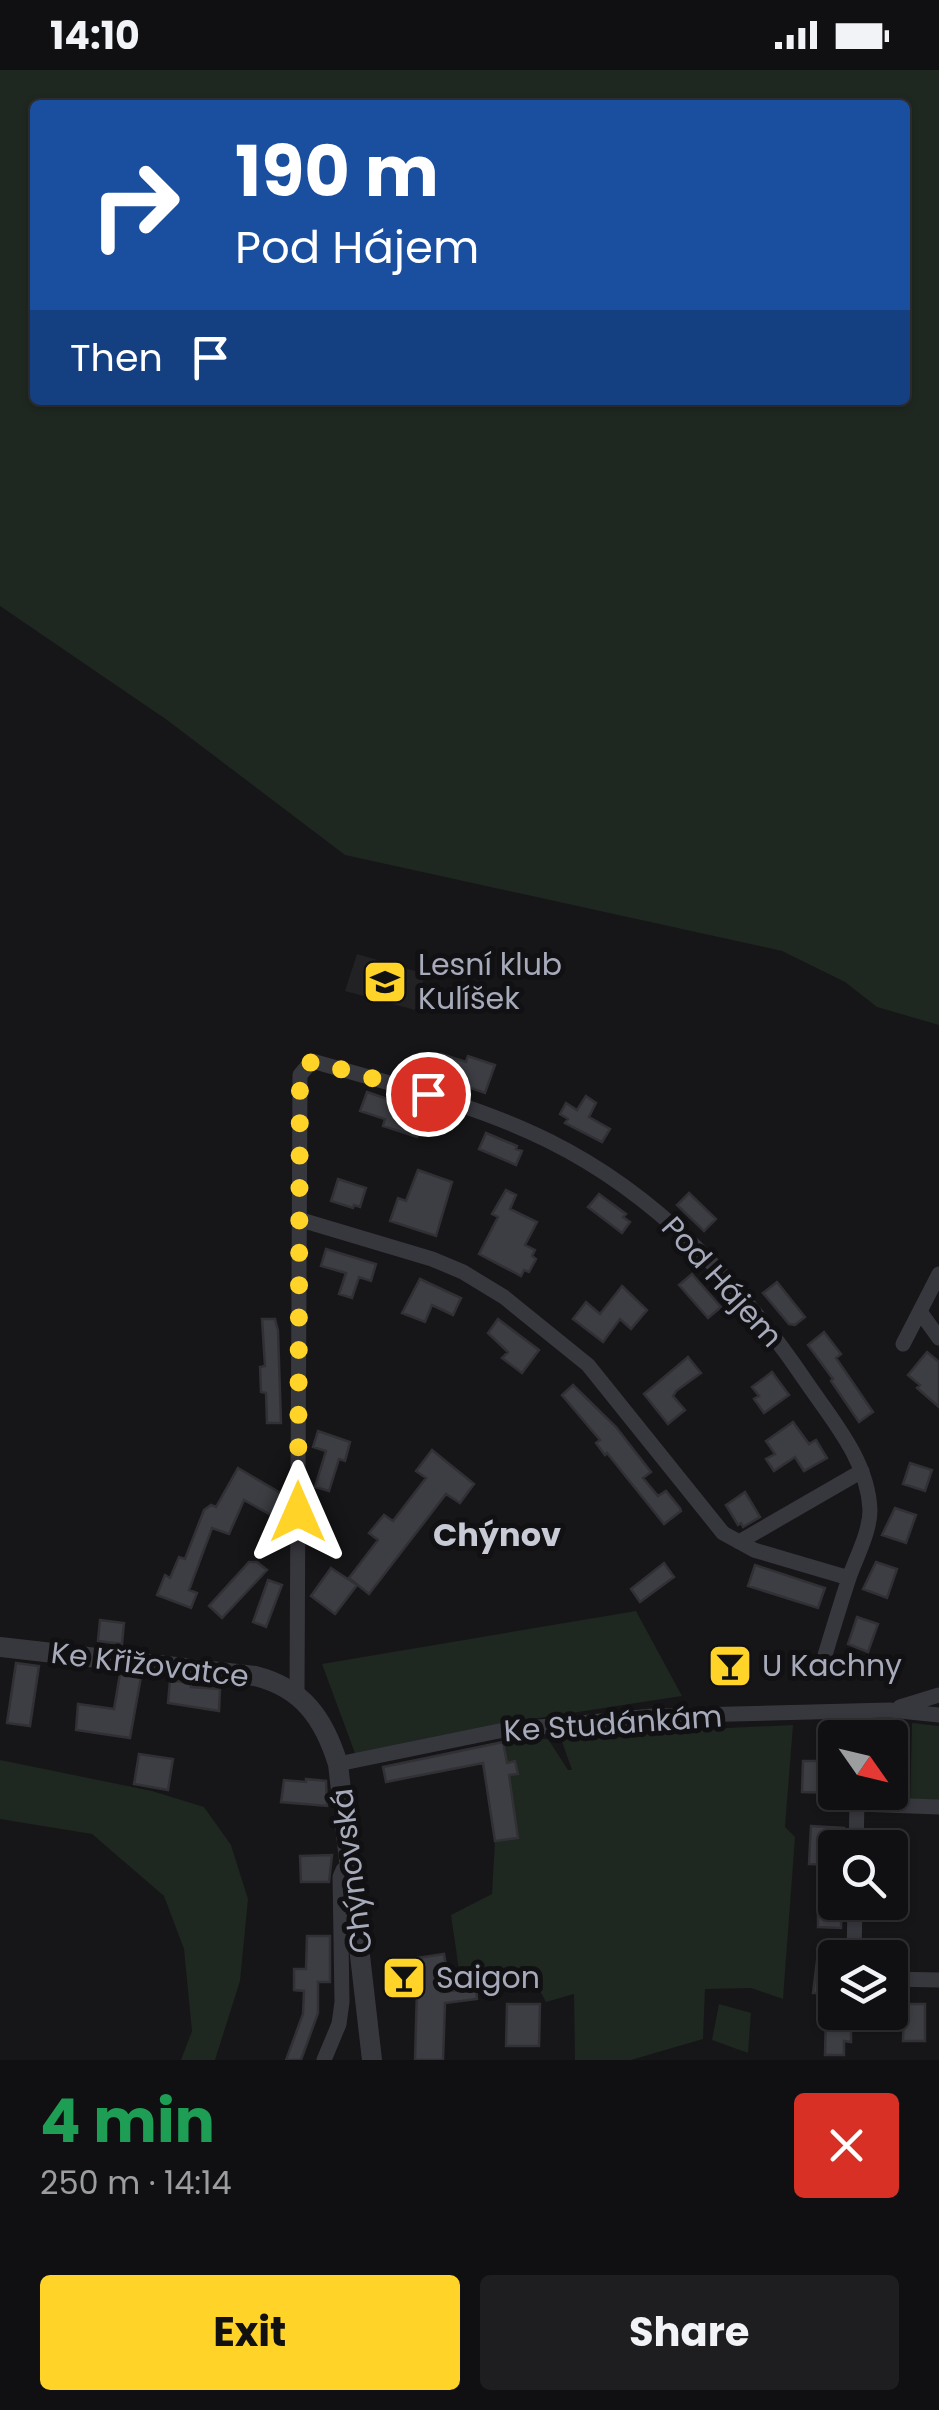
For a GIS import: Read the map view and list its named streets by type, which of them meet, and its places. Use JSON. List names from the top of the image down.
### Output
{
  "streets": {
    "street": [
      "Pod Hájem",
      "Ke Křižovatce",
      "Ke Studánkám",
      "Chýnovská"
    ]
  },
  "crossings": [
    ["Ke Křižovatce", "Chýnovská"],
    ["Ke Studánkám", "Chýnovská"]
  ],
  "districts": ["Chýnov"],
  "places": {
    "school or university": ["Lesní klub Kulíšek"],
    "bar": ["U Kachny", "Saigon"]
  },
  "north": "bottom right",
  "page": {
    "status": "14:10",
    "turn": ["190 m", "Pod Hájem"],
    "then": "Then",
    "heading": ["4 min", "250 m · 14:14"],
    "buttons": ["Exit", "Share"]
  }
}
